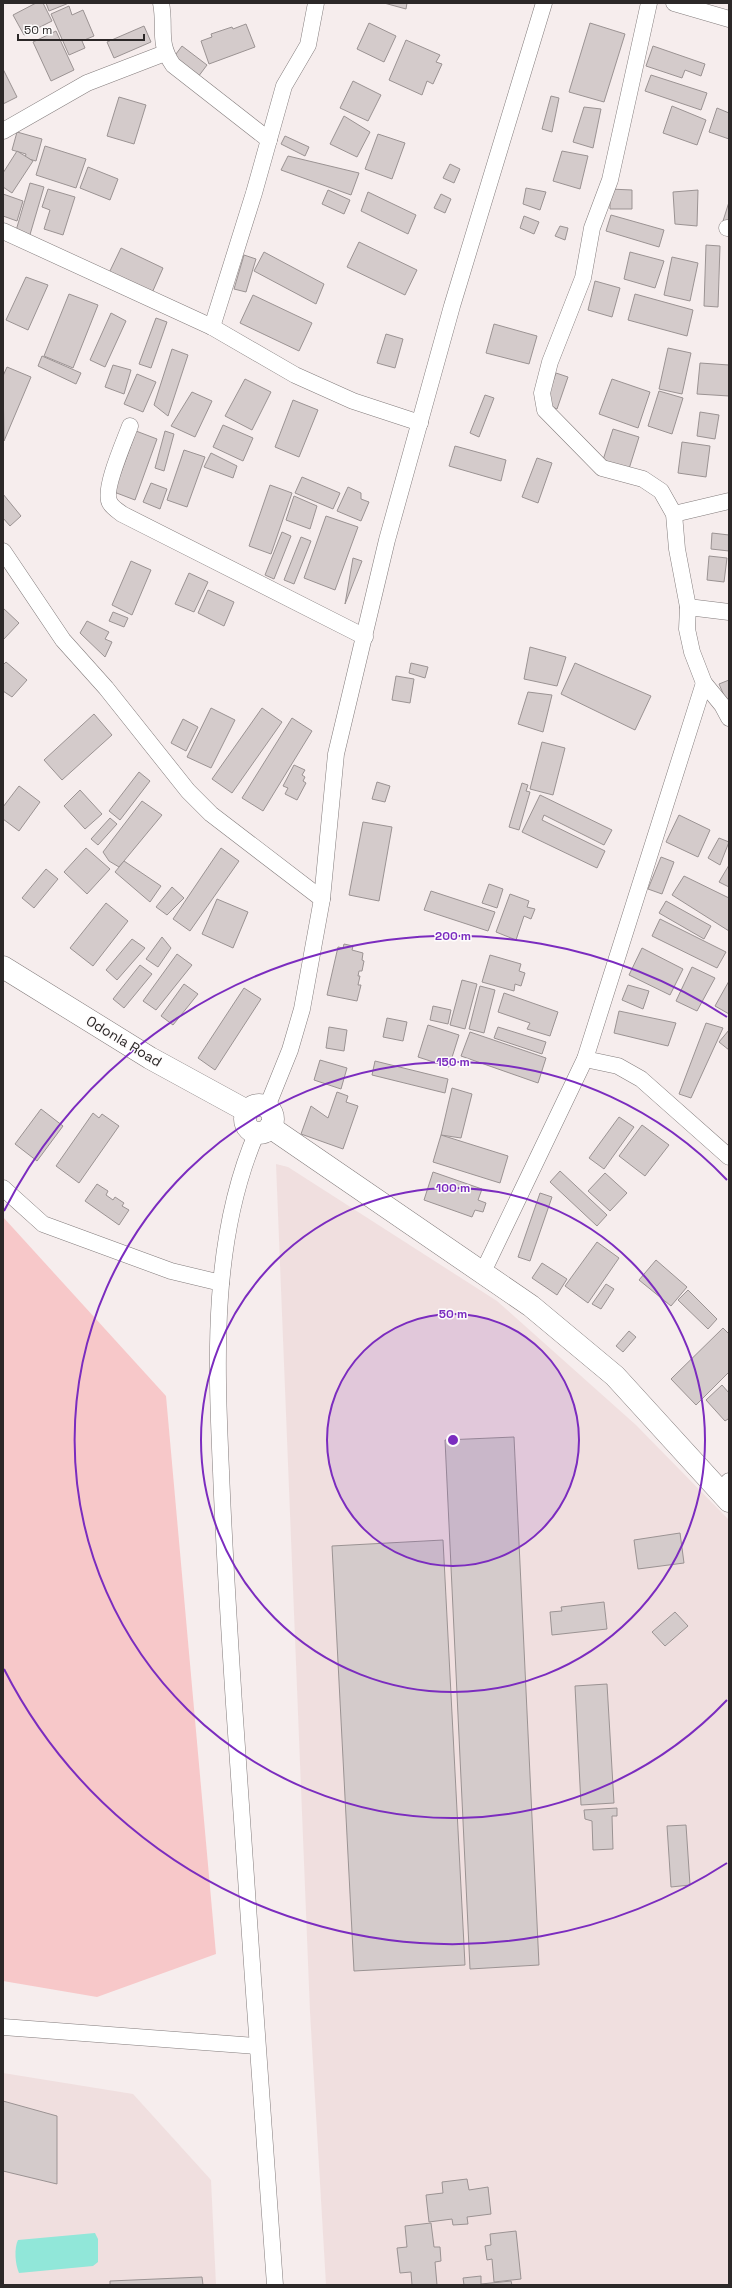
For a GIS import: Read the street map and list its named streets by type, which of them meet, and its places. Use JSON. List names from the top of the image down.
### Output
{
  "streets": {
    "street": ["Odonla Road"]
  },
  "scale_bar": "50 m",
  "rings": [
    "200 m",
    "150 m",
    "100 m",
    "50 m"
  ]
}
